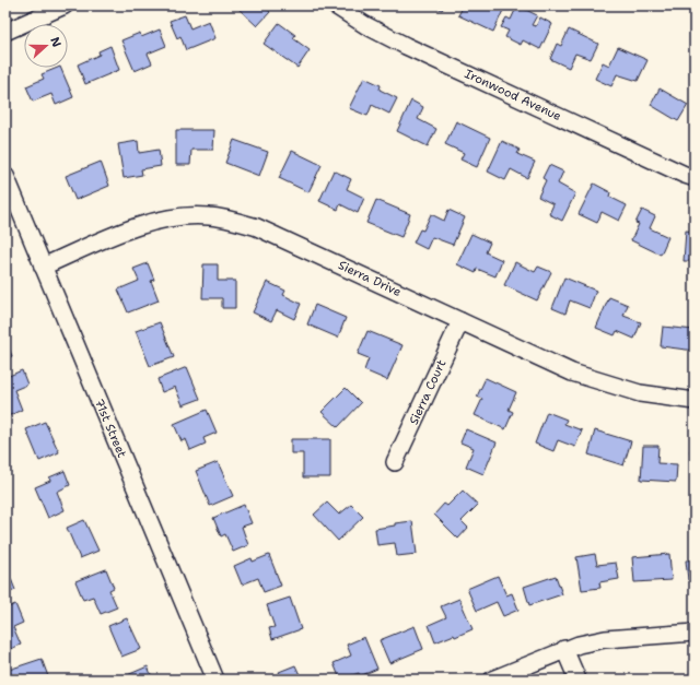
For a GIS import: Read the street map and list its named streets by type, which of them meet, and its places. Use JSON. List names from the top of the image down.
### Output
{
  "streets": {
    "street": [
      "Ironwood Avenue",
      "Sierra Drive",
      "Sierra Court",
      "71st Street"
    ]
  },
  "crossings": [
    ["Sierra Drive", "Sierra Court"],
    ["Sierra Drive", "71st Street"]
  ],
  "north": "right"
}
